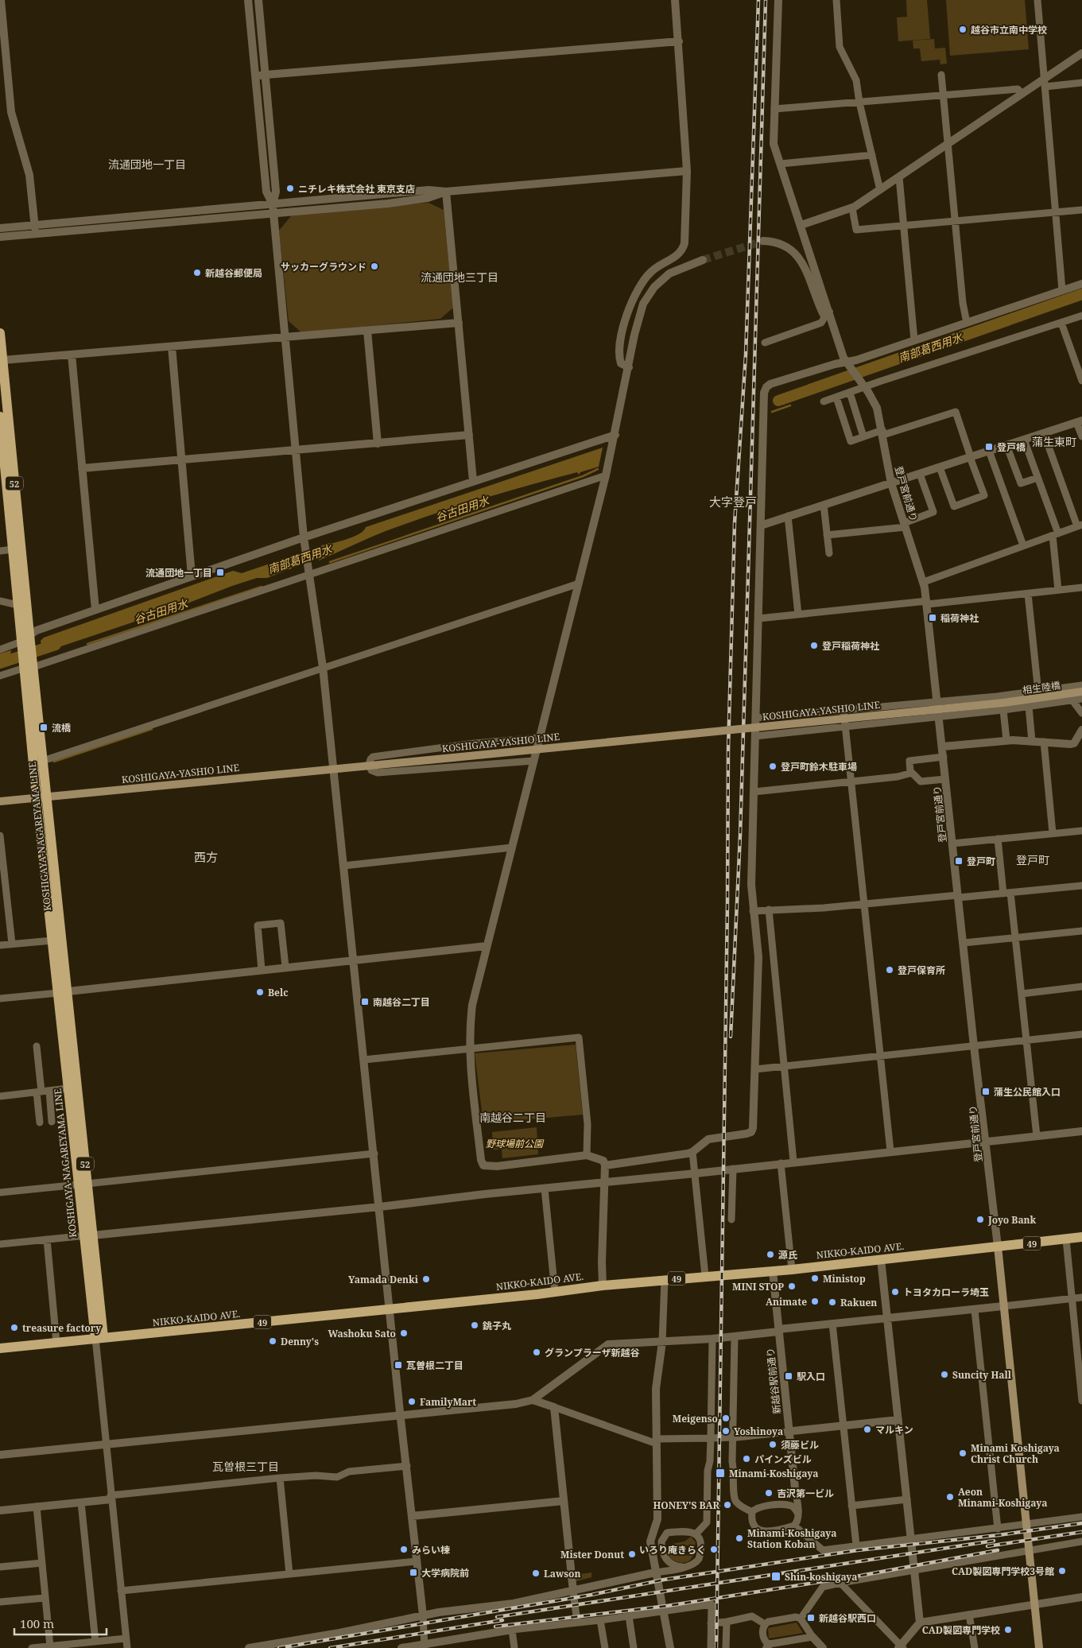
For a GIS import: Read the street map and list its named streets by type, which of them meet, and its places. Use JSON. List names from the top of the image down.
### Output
{
  "streets": {
    "main road": [
      "52",
      "相生陸橋",
      "KOSHIGAYA-YASHIO LINE",
      "KOSHIGAYA-NAGAREYAMA LINE",
      "49",
      "NIKKO-KAIDO AVE."
    ],
    "street": ["登戸宮前通り", "新越谷駅前通り"]
  },
  "crossings": [
    ["登戸宮前通り", "NIKKO-KAIDO AVE."],
    ["相生陸橋", "KOSHIGAYA-YASHIO LINE"],
    ["KOSHIGAYA-YASHIO LINE", "KOSHIGAYA-NAGAREYAMA LINE"],
    ["KOSHIGAYA-NAGAREYAMA LINE", "NIKKO-KAIDO AVE."],
    ["NIKKO-KAIDO AVE.", "新越谷駅前通り"]
  ],
  "districts": [
    "流通団地一丁目",
    "流通団地三丁目",
    "蒲生東町",
    "大字登戸",
    "西方",
    "登戸町",
    "南越谷二丁目",
    "瓦曽根三丁目"
  ],
  "water": ["南部葛西用水", "谷古田用水"],
  "parks": ["野球場前公園"],
  "places": {
    "other": [
      "越谷市立南中学校",
      "ニチレキ株式会社 東京支店",
      "サッカーグラウンド",
      "新越谷郵便局",
      "登戸稲荷神社",
      "登戸町鈴木駐車場",
      "登戸保育所",
      "Belc",
      "Joyo Bank",
      "源氏",
      "Ministop",
      "Yamada Denki",
      "MINI STOP",
      "トヨタカローラ埼玉",
      "Animate",
      "Rakuen",
      "銚子丸",
      "treasure factory",
      "Washoku Sato",
      "Denny's",
      "グランプラーザ新越谷",
      "Suncity Hall",
      "FamilyMart",
      "Meigenso",
      "マルキン",
      "Yoshinoya",
      "須藤ビル",
      "Minami Koshigaya Christ Church",
      "パインズビル",
      "吉沢第一ビル",
      "Aeon Minami-Koshigaya",
      "HONEY'S BAR",
      "Minami-Koshigaya Station Koban",
      "みらい棟",
      "いろり庵きらく",
      "Mister Donut",
      "CAD製図専門学校3号館",
      "Lawson",
      "CAD製図専門学校"
    ],
    "transit": [
      "登戸橋",
      "流通団地一丁目",
      "稲荷神社",
      "流橋",
      "登戸町",
      "南越谷二丁目",
      "蒲生公民館入口",
      "瓦曽根二丁目",
      "駅入口",
      "Minami-Koshigaya",
      "大学病院前",
      "Shin-koshigaya",
      "新越谷駅西口"
    ]
  },
  "scale_bar": "100 m"
}
